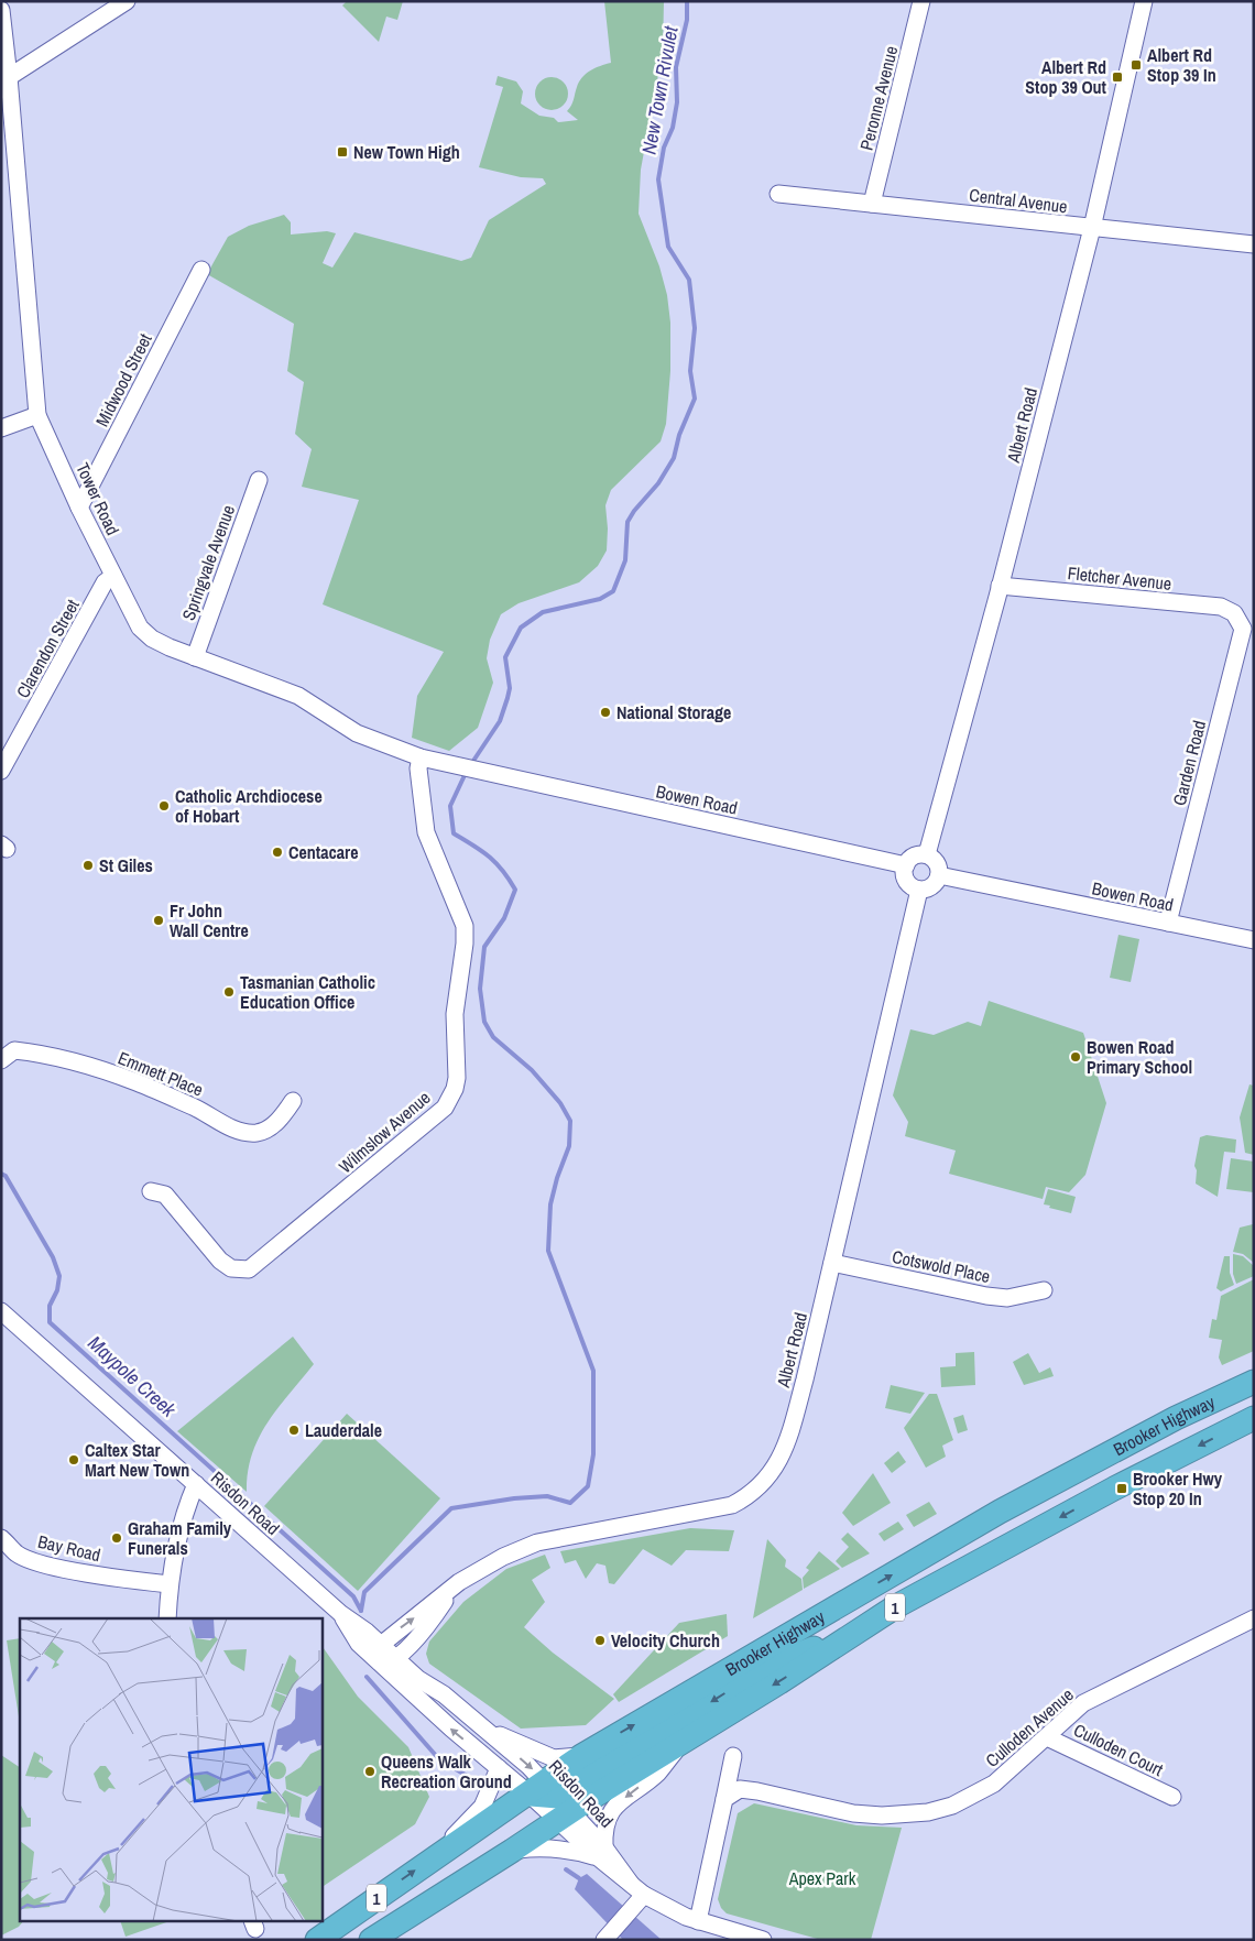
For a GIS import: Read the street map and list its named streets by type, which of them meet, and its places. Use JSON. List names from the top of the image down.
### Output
{
  "streets": {
    "highway": ["Brooker Highway", "1"],
    "street": [
      "Peronne Avenue",
      "Central Avenue",
      "Midwood Street",
      "Albert Road",
      "Tower Road",
      "Springvale Avenue",
      "Fletcher Avenue",
      "Clarendon Street",
      "Garden Road",
      "Bowen Road",
      "Emmett Place",
      "Wilmslow Avenue",
      "Cotswold Place",
      "Risdon Road",
      "Bay Road",
      "Culloden Avenue",
      "Culloden Court"
    ]
  },
  "crossings": [
    ["Peronne Avenue", "Central Avenue"],
    ["Central Avenue", "Albert Road"],
    ["Midwood Street", "Tower Road"],
    ["Albert Road", "Fletcher Avenue"],
    ["Albert Road", "Bowen Road"],
    ["Albert Road", "Cotswold Place"],
    ["Albert Road", "Risdon Road"],
    ["Tower Road", "Springvale Avenue"],
    ["Tower Road", "Clarendon Street"],
    ["Tower Road", "Bowen Road"],
    ["Tower Road", "Wilmslow Avenue"],
    ["Fletcher Avenue", "Garden Road"],
    ["Garden Road", "Bowen Road"],
    ["Brooker Highway", "Risdon Road"],
    ["Culloden Avenue", "Culloden Court"]
  ],
  "water": ["New Town Rivulet", "Maypole Creek"],
  "parks": ["Apex Park"],
  "places": {
    "transit": [
      "Albert Rd Stop 39 In",
      "Albert Rd Stop 39 Out",
      "New Town High",
      "Brooker Hwy Stop 20 In"
    ],
    "other": [
      "National Storage",
      "Catholic Archdiocese of Hobart",
      "Centacare",
      "St Giles",
      "Fr John Wall Centre",
      "Tasmanian Catholic Education Office",
      "Bowen Road Primary School",
      "Lauderdale",
      "Caltex Star Mart New Town",
      "Graham Family Funerals",
      "Velocity Church",
      "Queens Walk Recreation Ground"
    ]
  }
}
